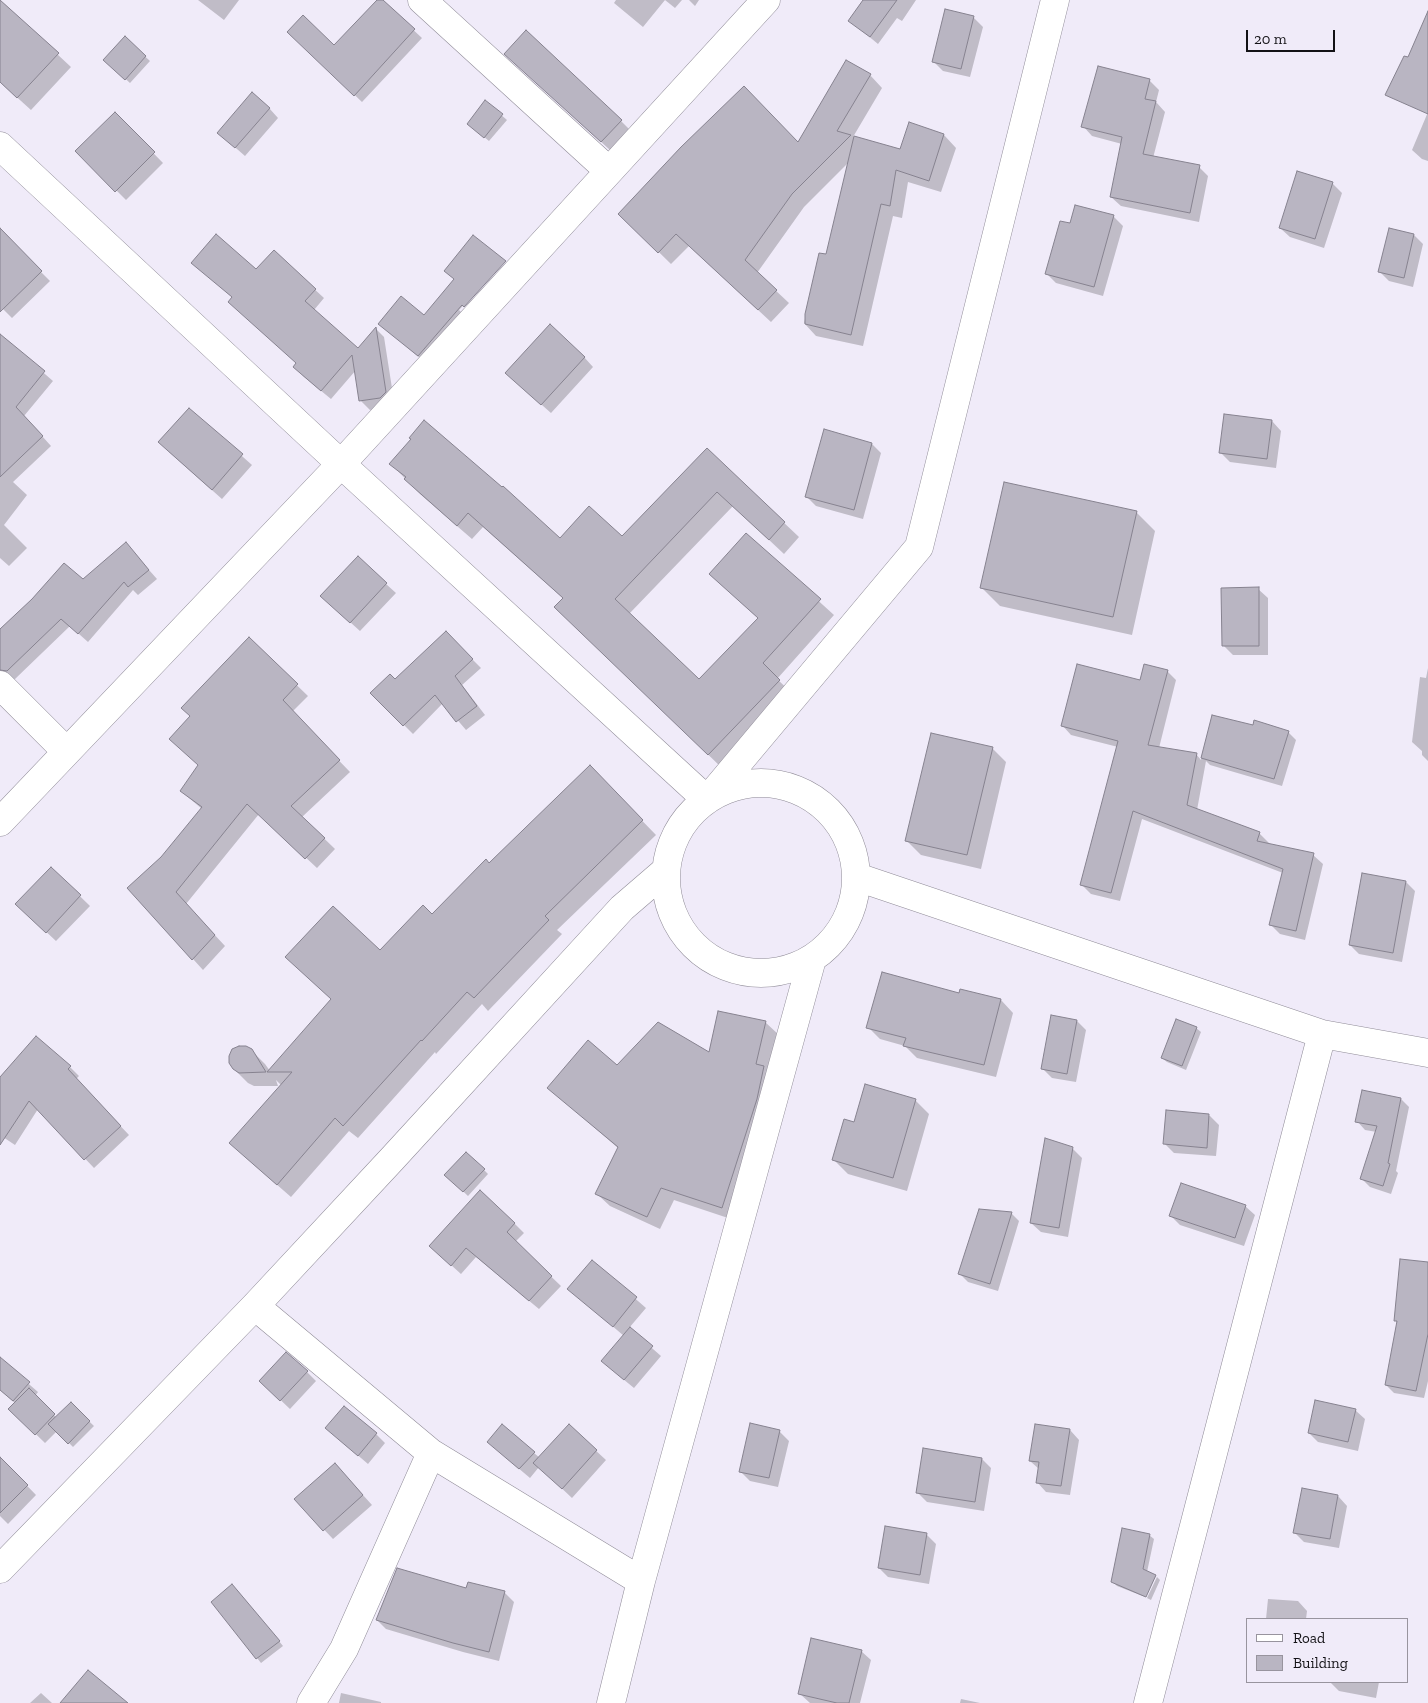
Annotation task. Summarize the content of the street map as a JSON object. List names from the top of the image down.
{
  "legend": ["Road", "Building"],
  "scale_bar": "20 m"
}
